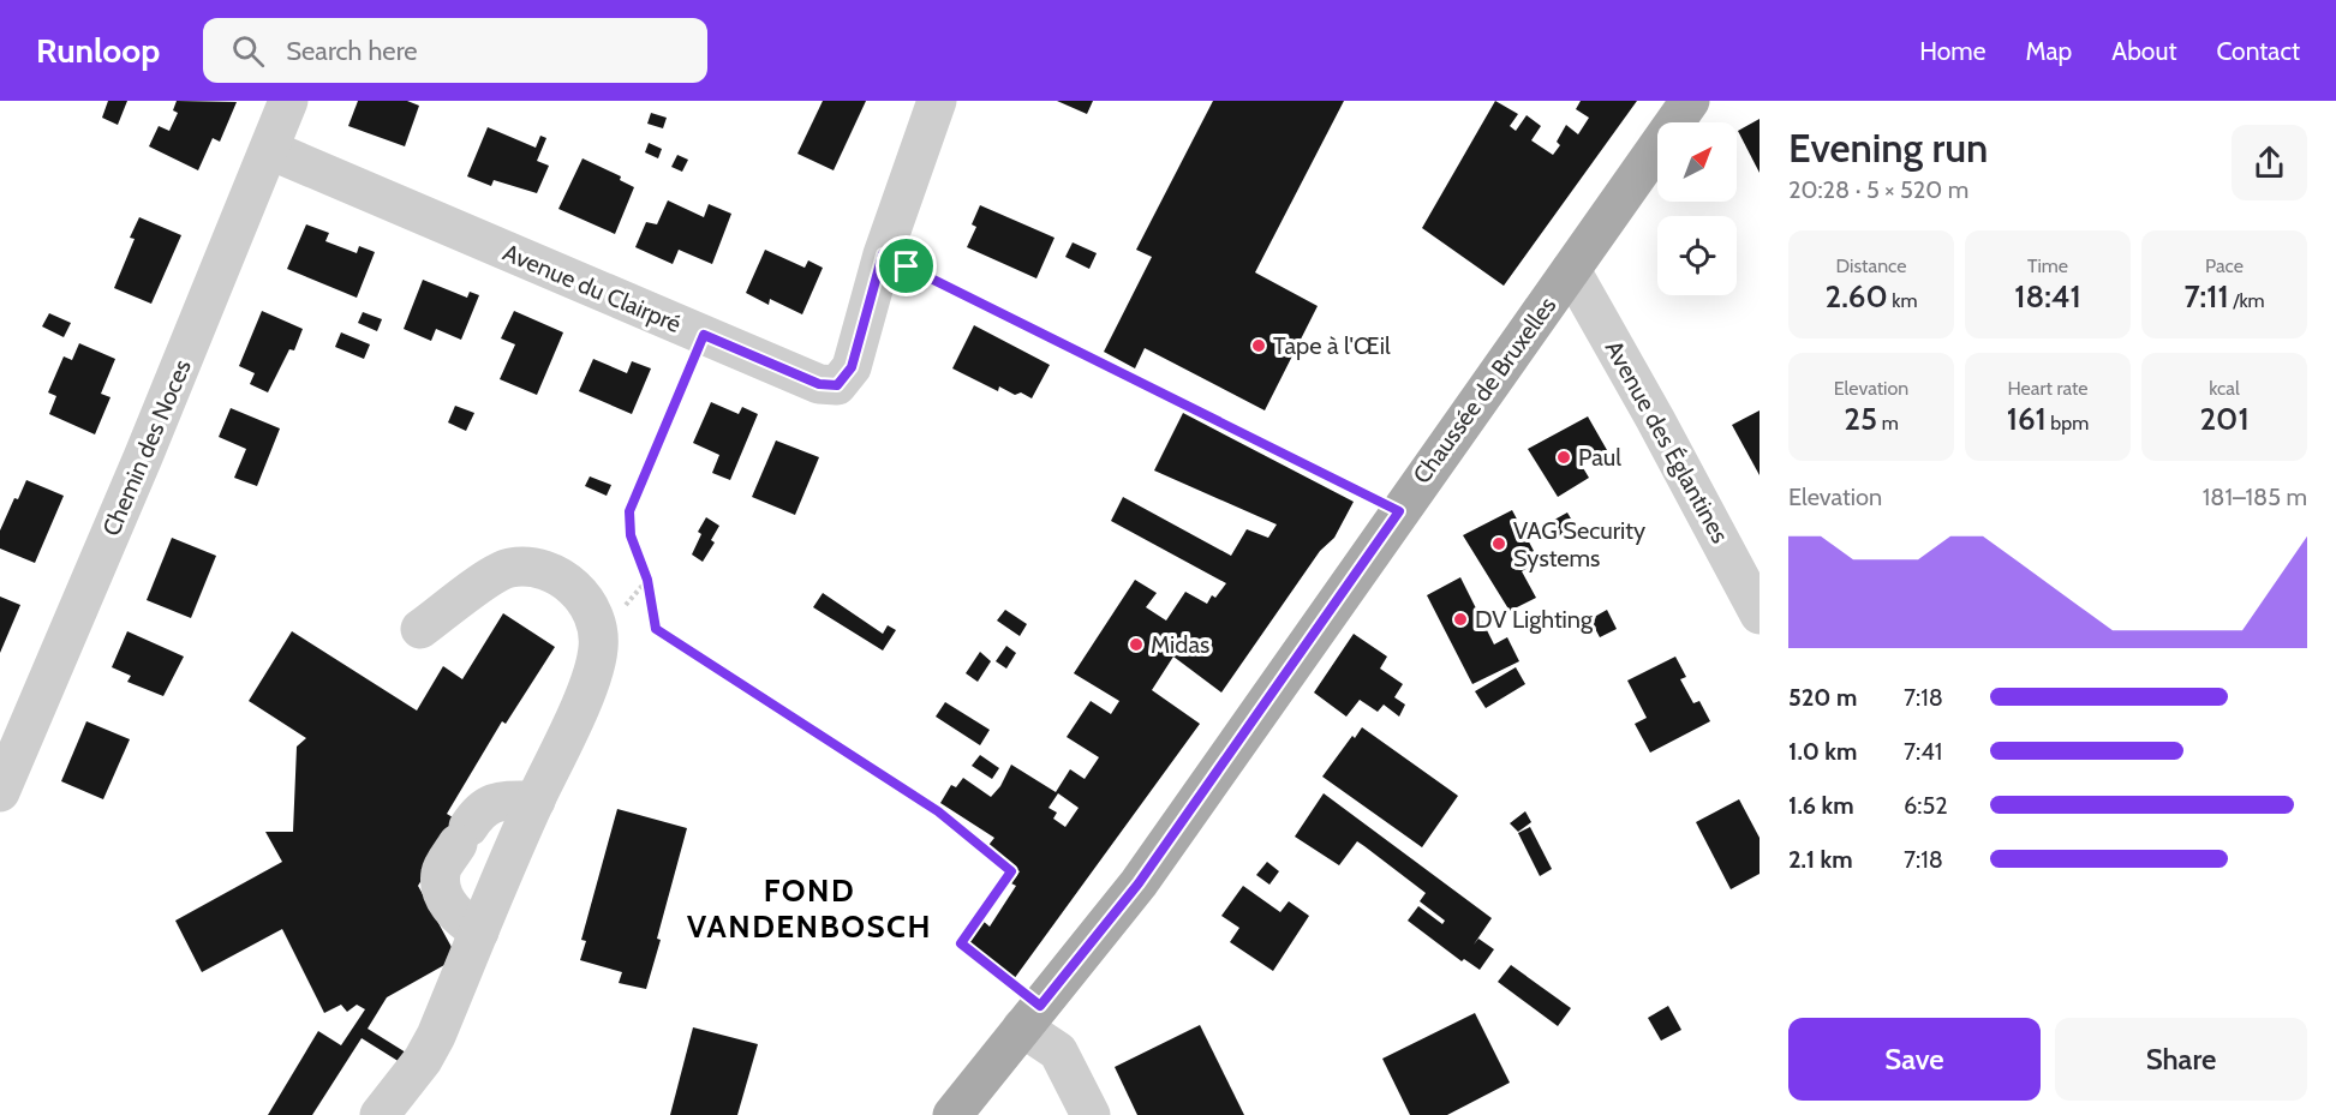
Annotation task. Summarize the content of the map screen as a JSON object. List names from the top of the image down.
{
  "streets": {
    "main road": ["Chaussée de Bruxelles"],
    "street": ["Avenue du Clairpré", "Avenue des Églantines", "Chemin des Noces"]
  },
  "crossings": [
    ["Avenue du Clairpré", "Chemin des Noces"],
    ["Chaussée de Bruxelles", "Avenue des Églantines"]
  ],
  "districts": ["FOND VANDENBOSCH"],
  "places": [
    "Tape à l'Œil",
    "Paul",
    "VAG Security Systems",
    "DV Lighting",
    "Midas"
  ],
  "north": "top right",
  "page": {
    "header": "Runloop",
    "search": "Search here",
    "nav": [
      "Home",
      "Map",
      "About",
      "Contact"
    ],
    "heading": ["Evening run", "20:28 · 5 × 520 m"],
    "stats": [
      ["Distance", "2.60 km"],
      ["Time", "18:41"],
      ["Pace", "7:11 /km"],
      ["Elevation", "25 m"],
      ["Heart rate", "161 bpm"],
      ["kcal", "201"]
    ],
    "chart": ["Elevation", "181–185 m"],
    "list": [
      {
        "name": "520 m",
        "note": "7:18"
      },
      {
        "name": "1.0 km",
        "note": "7:41"
      },
      {
        "name": "1.6 km",
        "note": "6:52"
      },
      {
        "name": "2.1 km",
        "note": "7:18"
      }
    ],
    "buttons": ["Save", "Share"]
  }
}
